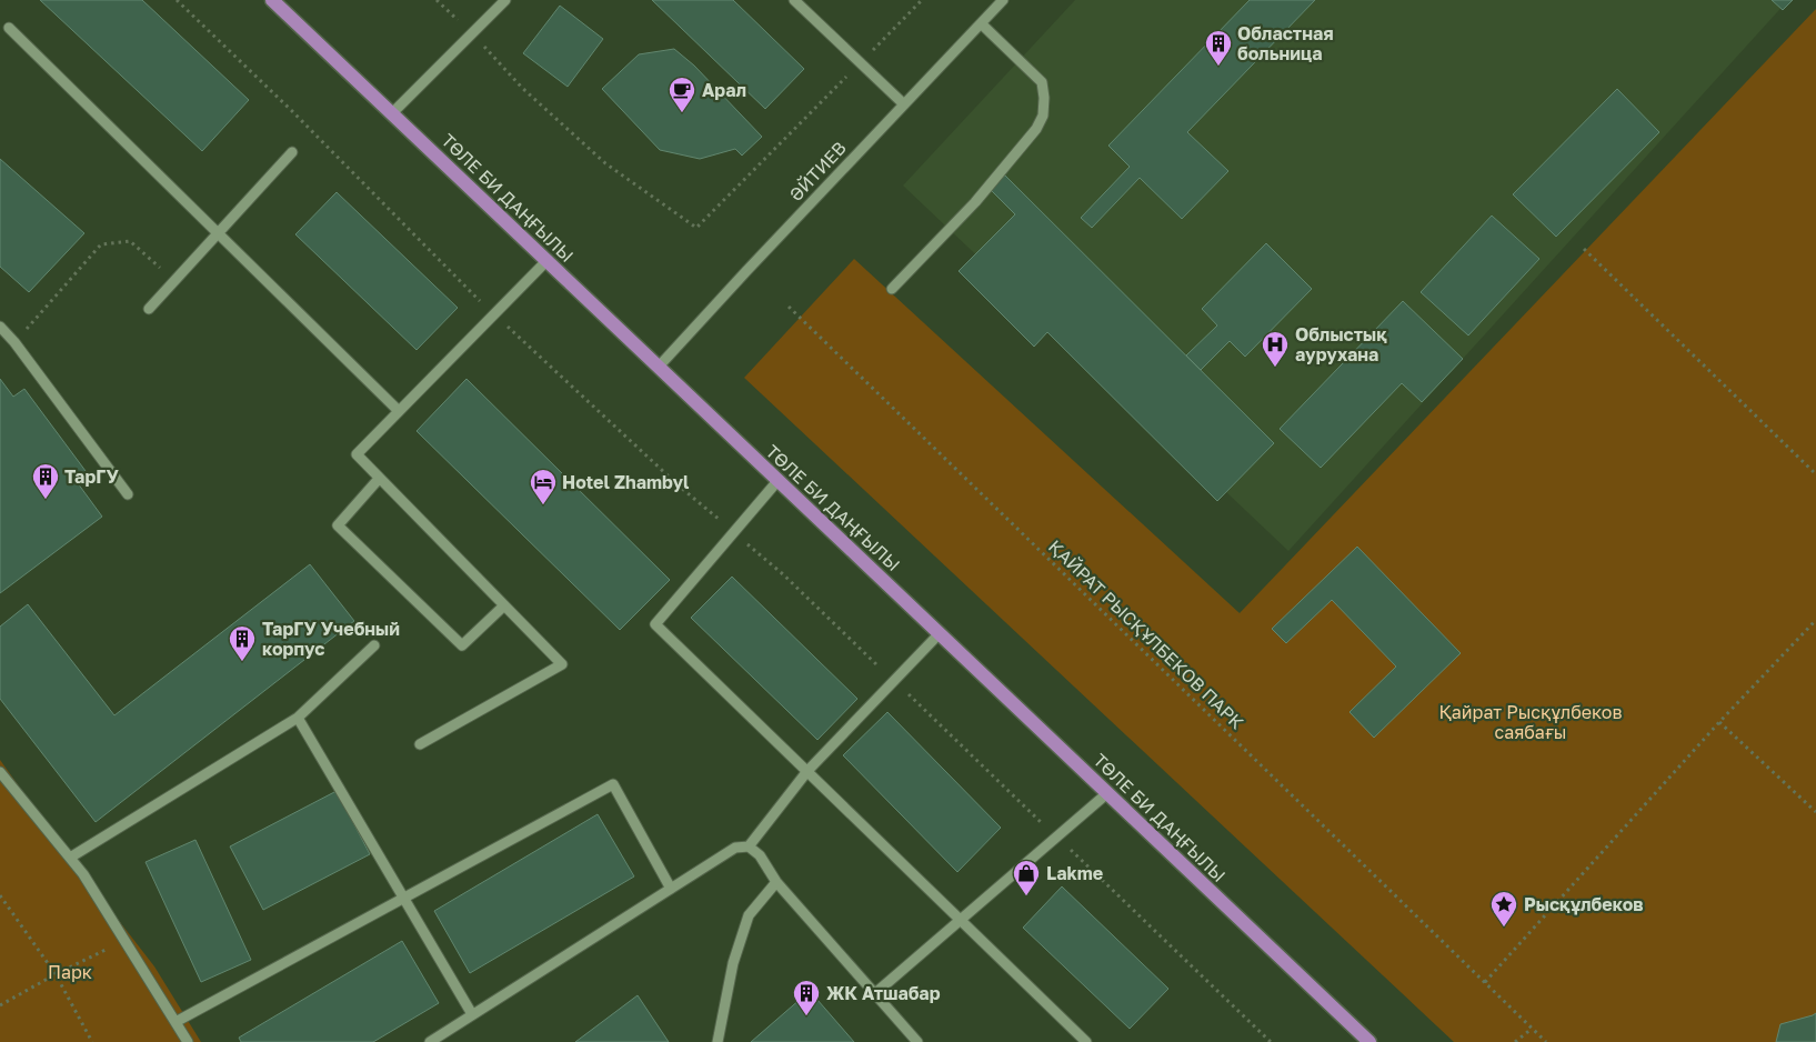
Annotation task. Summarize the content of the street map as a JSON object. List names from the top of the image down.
{
  "streets": {
    "main road": ["ТӨЛЕ БИ ДАҢҒЫЛЫ"],
    "street": ["ӘЙТИЕВ"],
    "path": ["ҚАЙРАТ РЫСҚҰЛБЕКОВ ПАРК"]
  },
  "crossings": [
    ["ӘЙТИЕВ", "ТӨЛЕ БИ ДАҢҒЫЛЫ"]
  ],
  "parks": ["Қайрат Рысқұлбеков саябағы", "Парк"],
  "places": {
    "building": [
      "Областная больница",
      "ТарГУ",
      "ТарГУ Учебный корпус",
      "ЖК Атшабар"
    ],
    "cafe": ["Арал"],
    "hospital": ["Облыстық аурухана"],
    "hotel": ["Hotel Zhambyl"],
    "shop": ["Lakme"],
    "place": ["Рысқұлбеков"]
  }
}
